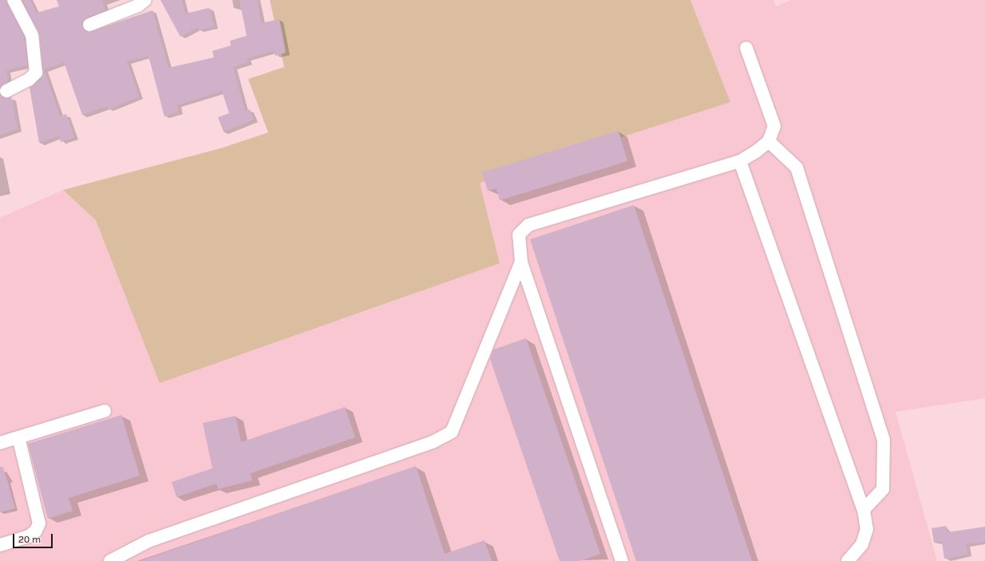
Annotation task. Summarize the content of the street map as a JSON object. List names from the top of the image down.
{
  "scale_bar": "20 m"
}
